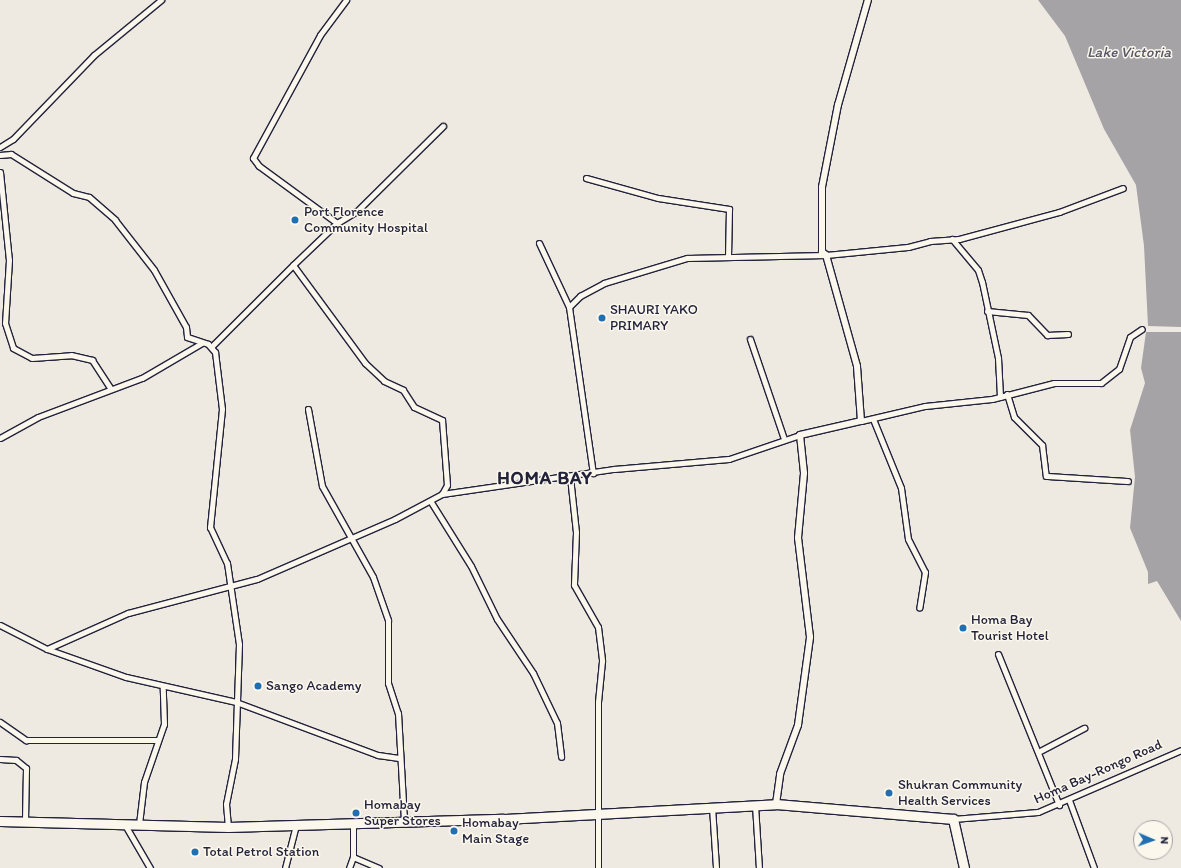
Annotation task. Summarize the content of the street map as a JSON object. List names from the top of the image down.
{
  "streets": {
    "street": ["Homa Bay-Rongo Road"]
  },
  "districts": ["HOMA BAY"],
  "water": ["Lake Victoria"],
  "places": [
    "Port Florence Community Hospital",
    "SHAURI YAKO PRIMARY",
    "Homa Bay Tourist Hotel",
    "Sango Academy",
    "Shukran Community Health Services",
    "Homabay Super Stores",
    "Homabay Main Stage",
    "Total Petrol Station"
  ],
  "north": "right"
}
